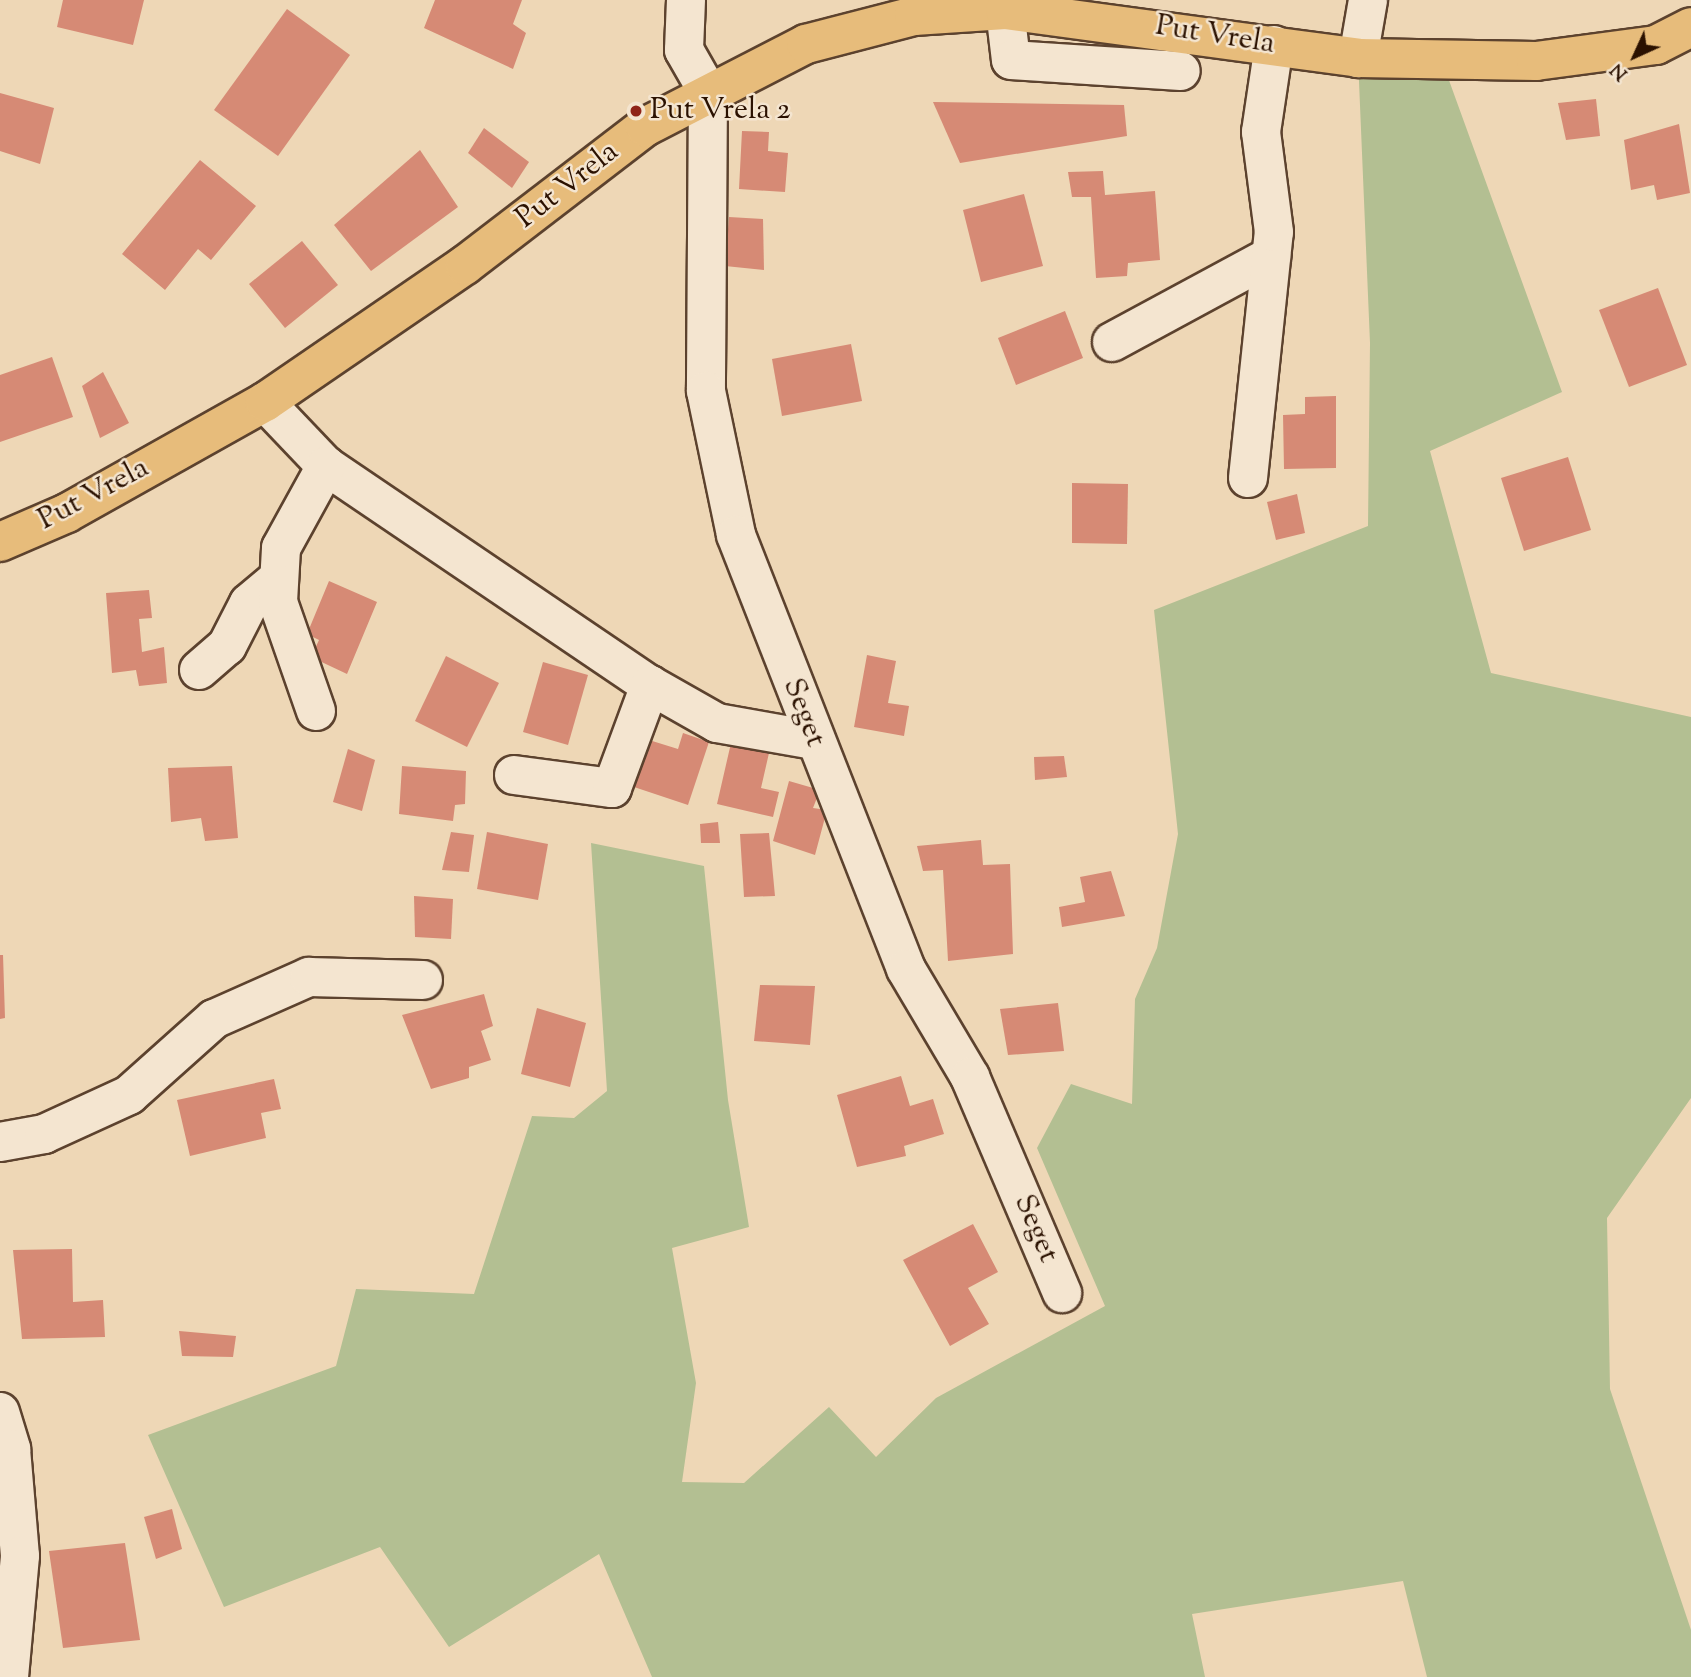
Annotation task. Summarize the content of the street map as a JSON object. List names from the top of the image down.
{
  "streets": {
    "main road": ["Put Vrela"],
    "street": ["Seget"]
  },
  "crossings": [
    ["Put Vrela", "Seget"]
  ],
  "places": ["Put Vrela 2"],
  "north": "bottom left"
}
